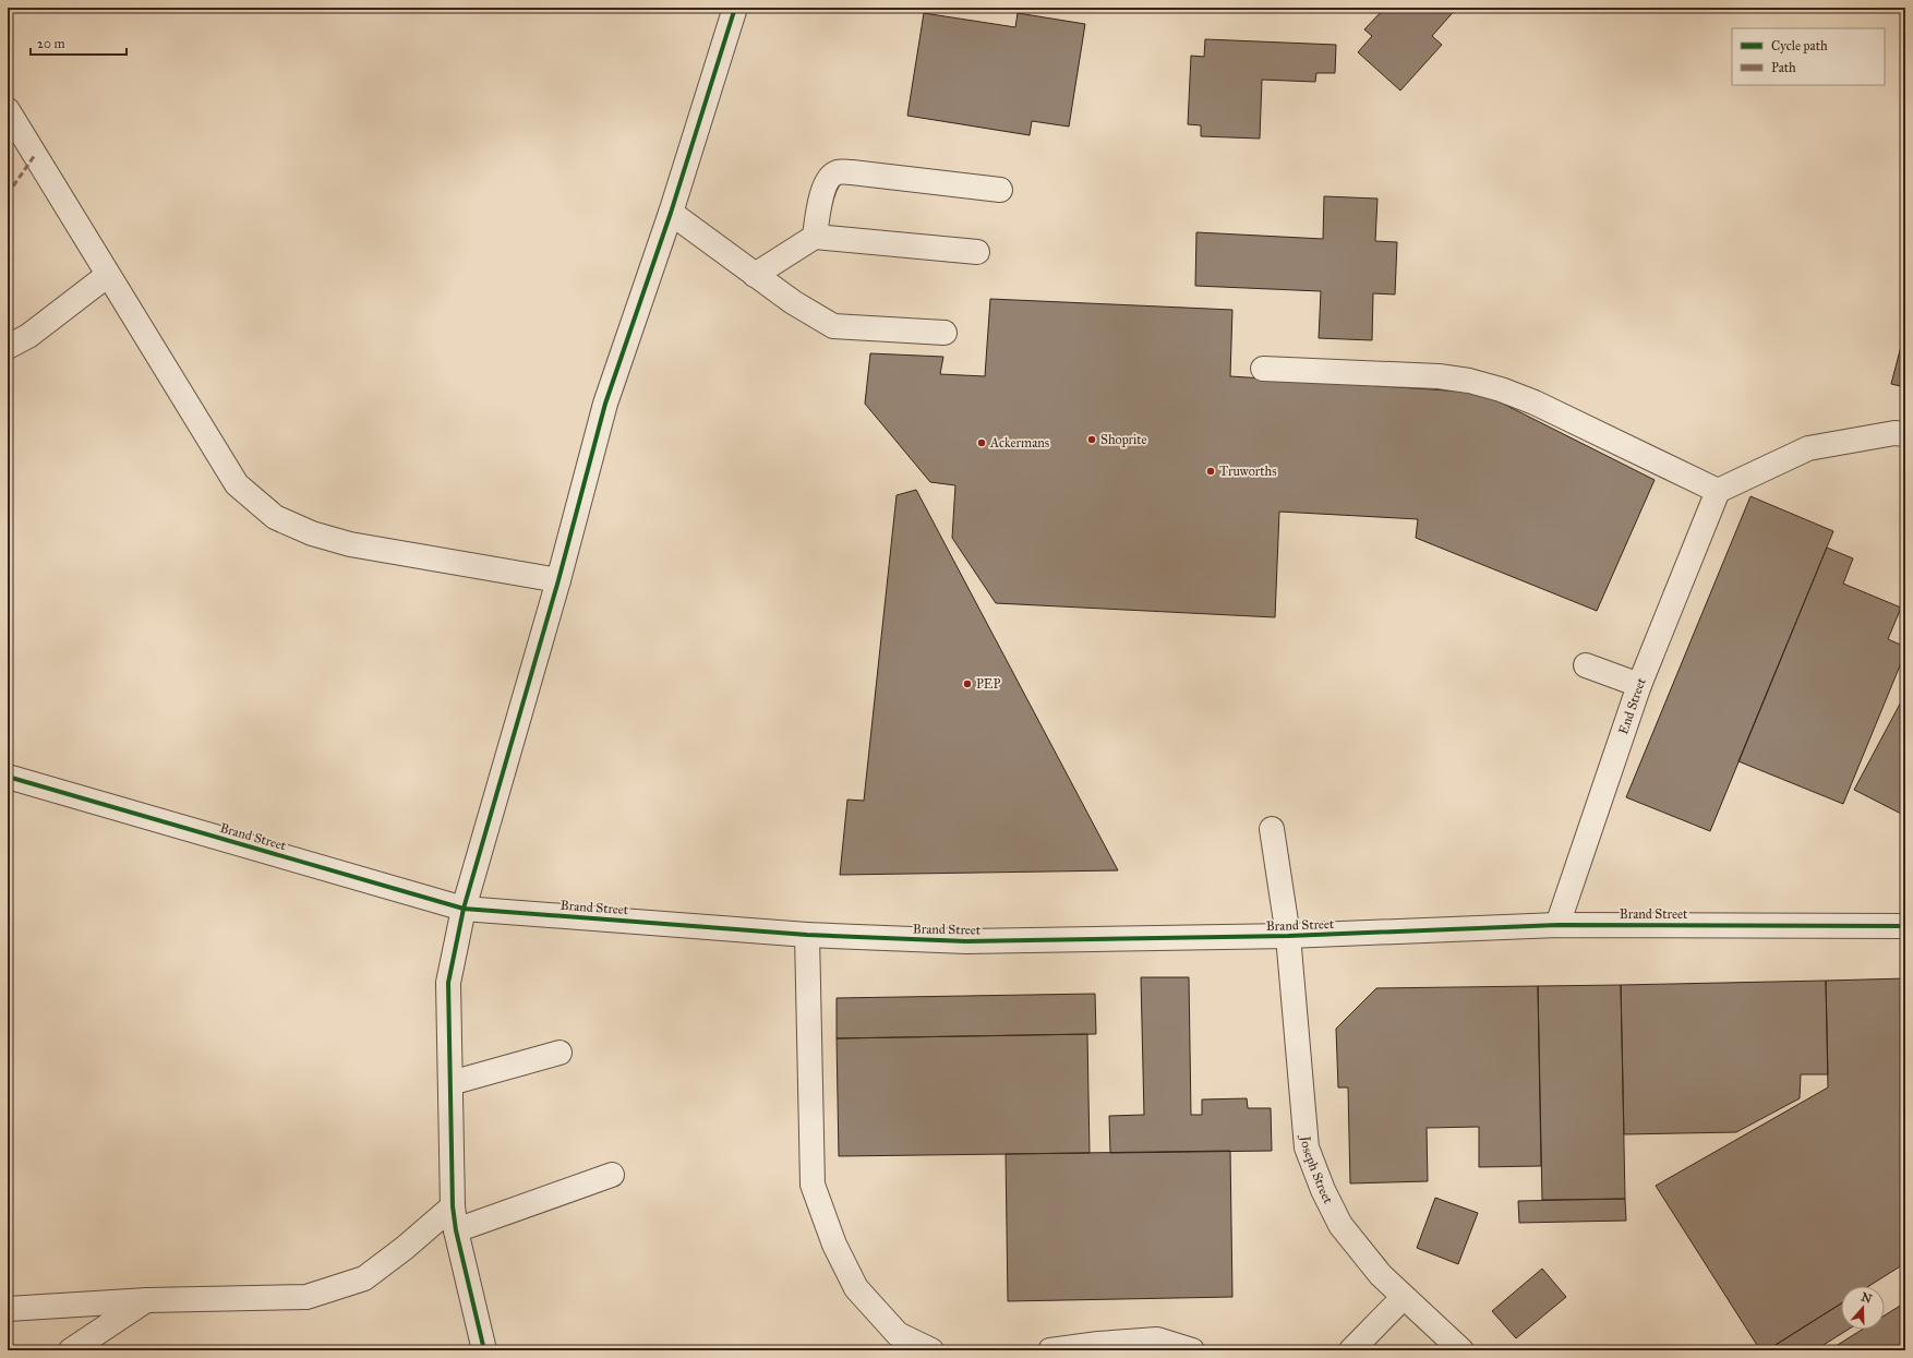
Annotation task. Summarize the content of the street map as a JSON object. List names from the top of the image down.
{
  "streets": {
    "street": ["End Street", "Brand Street", "Joseph Street"]
  },
  "crossings": [
    ["End Street", "Brand Street"],
    ["Brand Street", "Joseph Street"]
  ],
  "places": [
    "Shoprite",
    "Ackermans",
    "Truworths",
    "PEP"
  ],
  "legend": ["Cycle path", "Path"],
  "scale_bar": "20 m",
  "north": "top"
}
